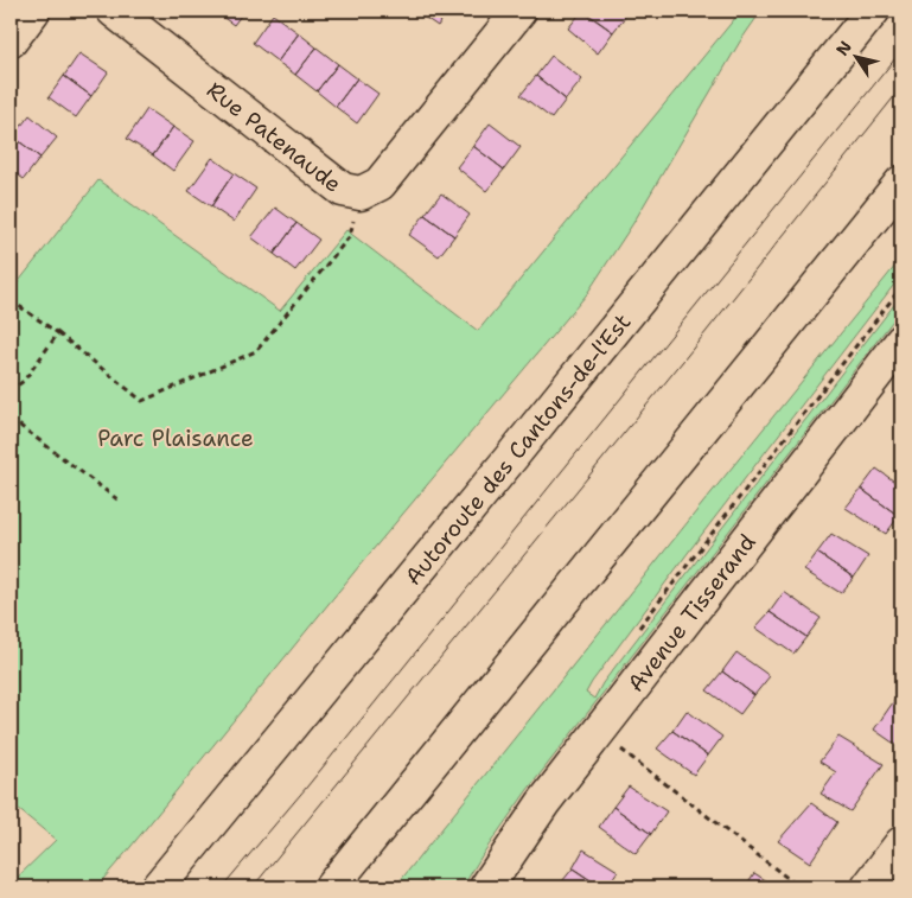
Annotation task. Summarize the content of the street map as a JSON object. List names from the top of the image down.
{
  "streets": {
    "main road": ["Rue Patenaude", "Autoroute des Cantons-de-l'Est", "Avenue Tisserand"]
  },
  "parks": ["Parc Plaisance"],
  "north": "top left"
}
